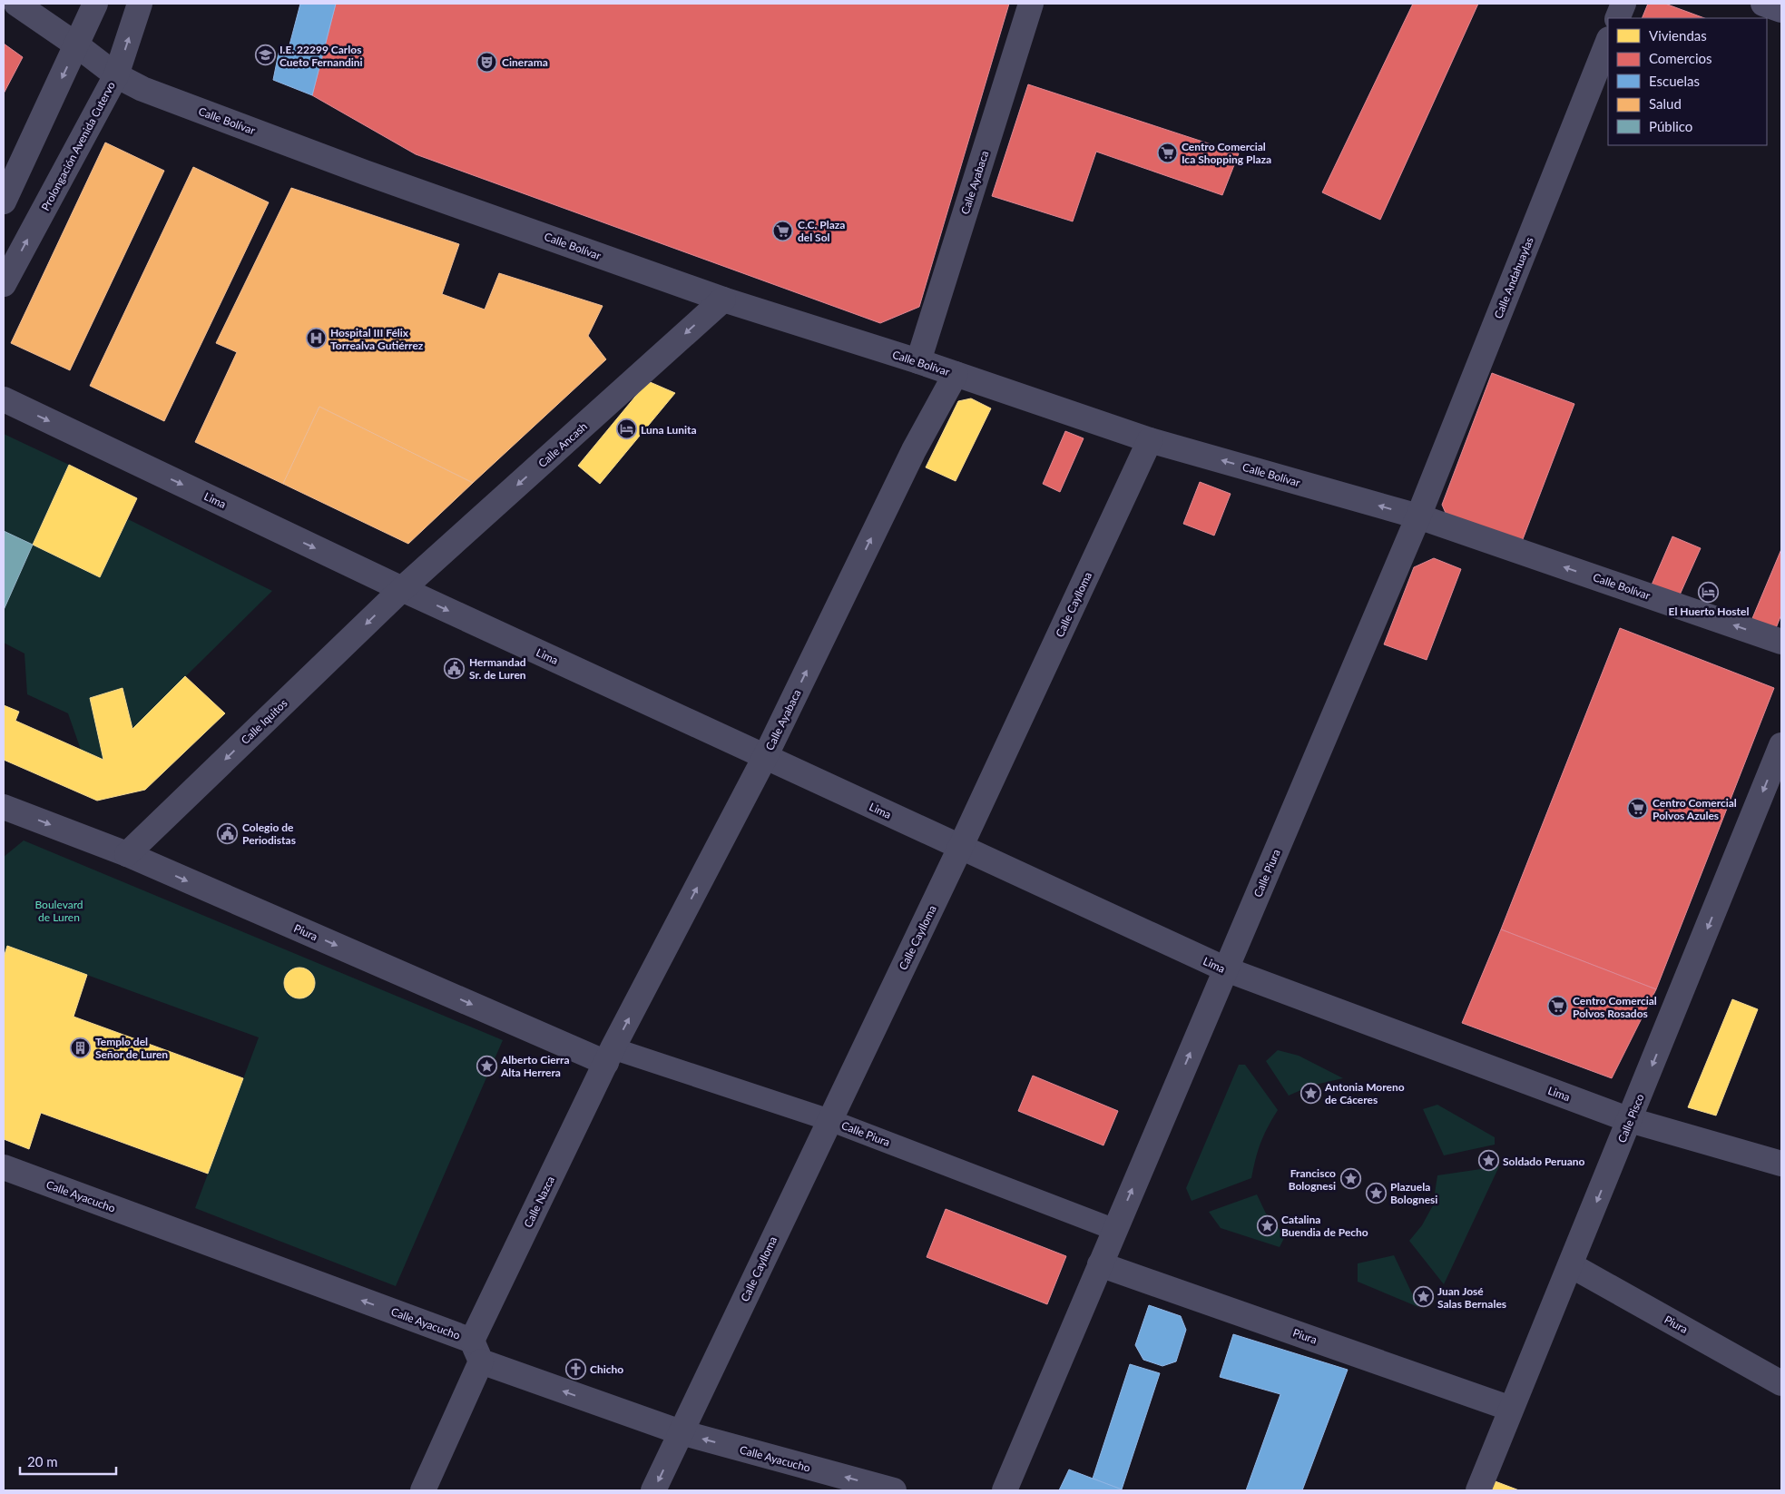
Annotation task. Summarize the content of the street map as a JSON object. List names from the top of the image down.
{
  "streets": {
    "street": [
      "Calle Bolívar",
      "Prolongación Avenida Cutervo",
      "Calle Ayabaca",
      "Calle Andahuaylas",
      "Calle Ancash",
      "Lima",
      "Calle Caylloma",
      "Calle Iquitos",
      "Calle Piura",
      "Piura",
      "Calle Pisco",
      "Calle Ayacucho",
      "Calle Nazca"
    ]
  },
  "crossings": [
    ["Calle Bolívar", "Prolongación Avenida Cutervo"],
    ["Calle Bolívar", "Calle Ayabaca"],
    ["Calle Bolívar", "Calle Andahuaylas"],
    ["Calle Bolívar", "Calle Ancash"],
    ["Calle Bolívar", "Calle Caylloma"],
    ["Calle Bolívar", "Calle Piura"],
    ["Calle Ayabaca", "Lima"],
    ["Calle Ayabaca", "Calle Piura"],
    ["Calle Ayabaca", "Piura"],
    ["Calle Ayabaca", "Calle Nazca"],
    ["Calle Andahuaylas", "Calle Piura"],
    ["Calle Ancash", "Lima"],
    ["Calle Ancash", "Calle Iquitos"],
    ["Lima", "Calle Caylloma"],
    ["Lima", "Calle Iquitos"],
    ["Lima", "Calle Piura"],
    ["Lima", "Calle Pisco"],
    ["Calle Caylloma", "Calle Piura"],
    ["Calle Caylloma", "Calle Ayacucho"],
    ["Calle Iquitos", "Piura"],
    ["Calle Piura", "Piura"],
    ["Calle Piura", "Calle Nazca"],
    ["Piura", "Calle Pisco"],
    ["Piura", "Calle Nazca"],
    ["Calle Ayacucho", "Calle Nazca"]
  ],
  "one_way": [
    "Calle Bolívar",
    "Calle Ayabaca",
    "Calle Ancash",
    "Lima",
    "Calle Iquitos",
    "Piura",
    "Calle Pisco",
    "Calle Ayacucho"
  ],
  "parks": ["Boulevard de Luren"],
  "places": {
    "school or university": ["I.E. 22299 Carlos Cueto Fernandini"],
    "theatre": ["Cinerama"],
    "supermarket": [
      "Centro Comercial Ica Shopping Plaza",
      "C.C. Plaza del Sol",
      "Centro Comercial Polvos Azules",
      "Centro Comercial Polvos Rosados"
    ],
    "hospital": ["Hospital III Félix Torrealva Gutiérrez"],
    "hotel": ["Luna Lunita", "El Huerto Hostel"],
    "public building": ["Hermandad Sr. de Luren", "Colegio de Periodistas"],
    "building": ["Templo del Señor de Luren"],
    "place": [
      "Alberto Cierra Alta Herrera",
      "Antonia Moreno de Cáceres",
      "Soldado Peruano",
      "Francisco Bolognesi",
      "Plazuela Bolognesi",
      "Catalina Buendia de Pecho",
      "Juan José Salas Bernales"
    ],
    "church": ["Chicho"]
  },
  "legend": [
    "Viviendas",
    "Comercios",
    "Escuelas",
    "Salud",
    "Público"
  ],
  "scale_bar": "20 m"
}
